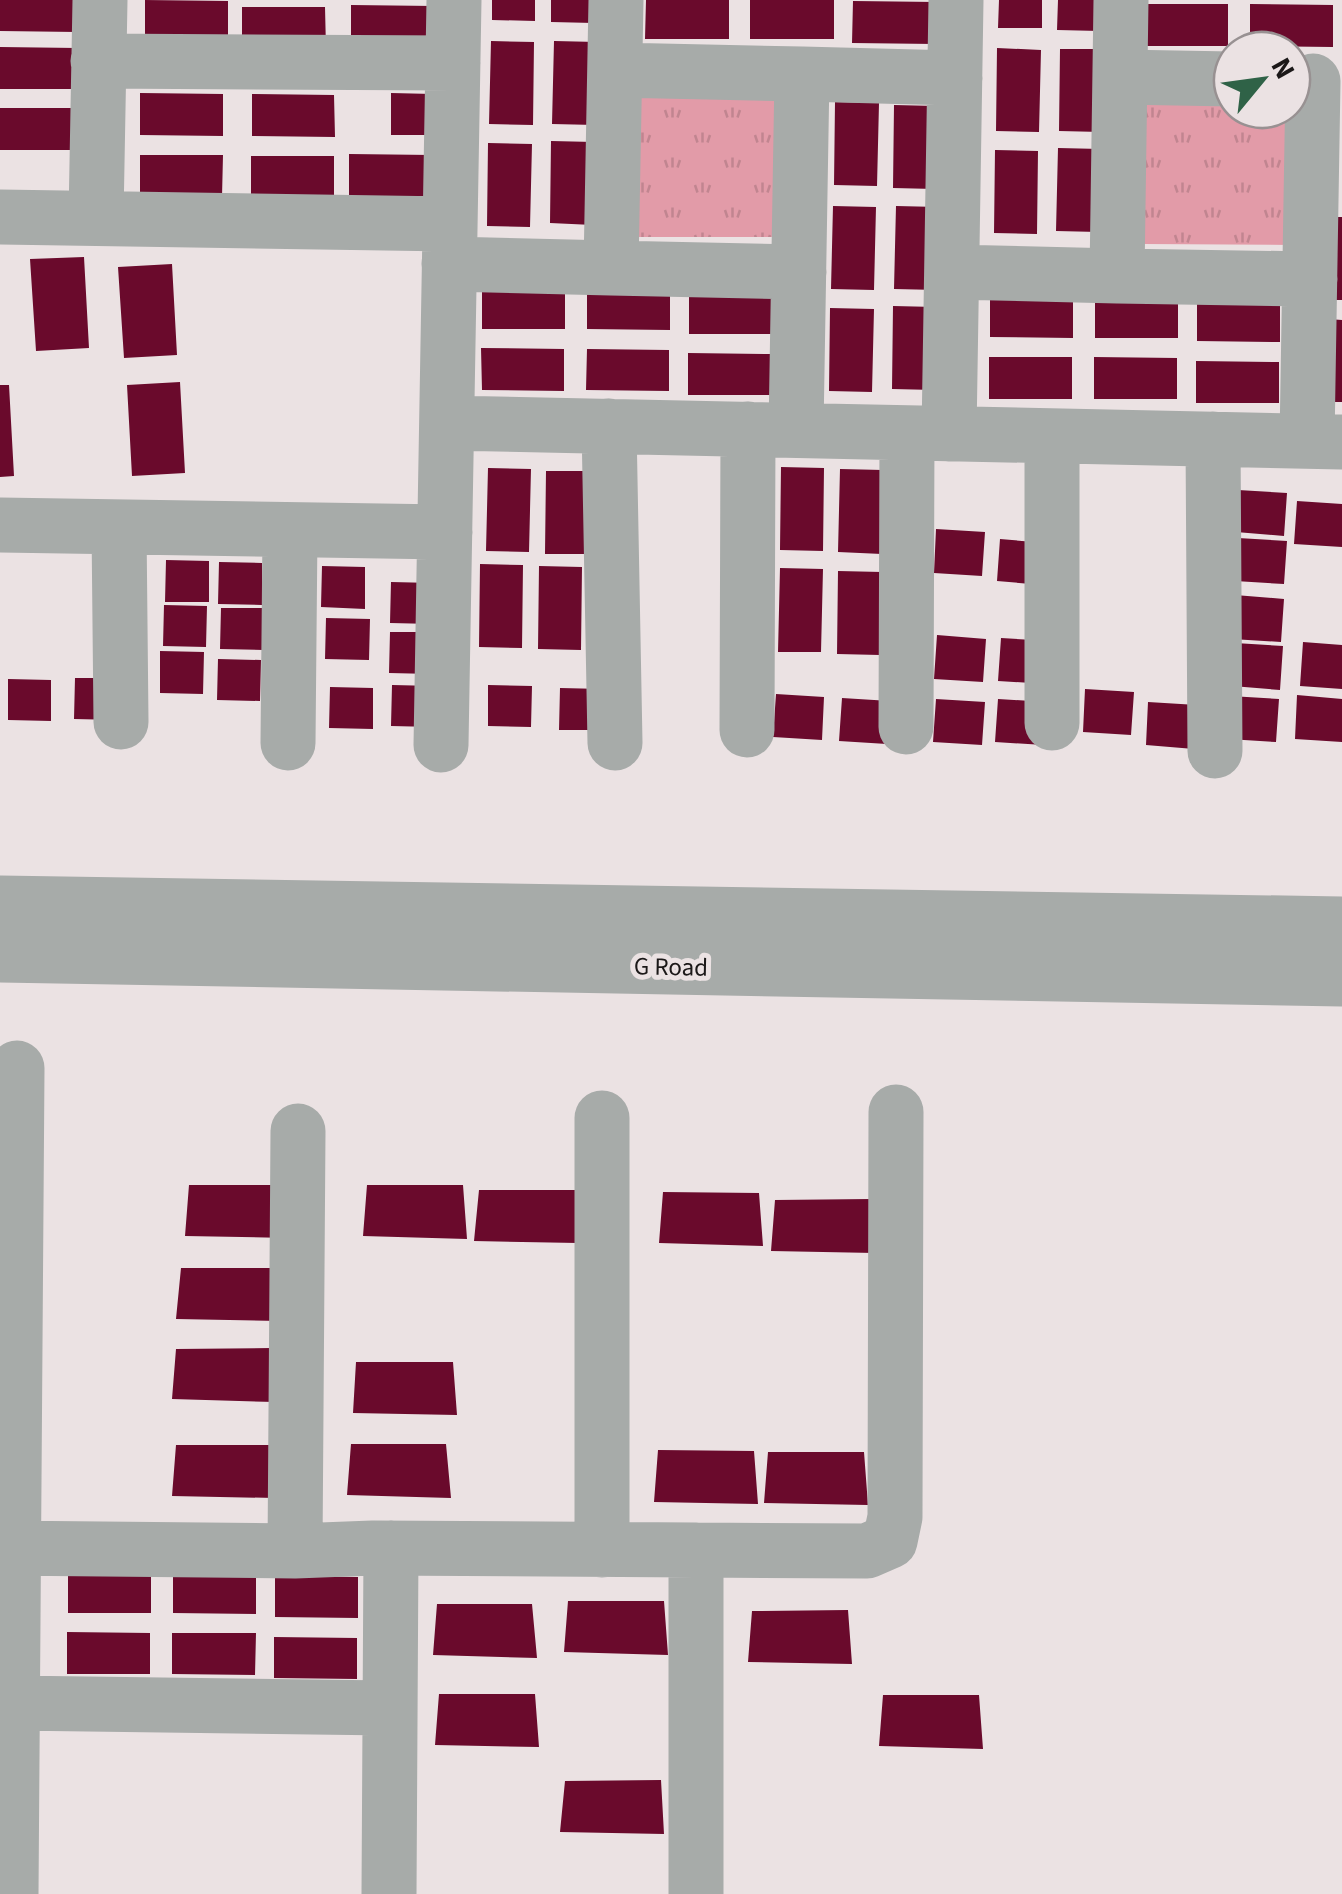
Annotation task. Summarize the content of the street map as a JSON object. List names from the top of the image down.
{
  "streets": {
    "street": ["G Road"]
  },
  "north": "top right"
}
